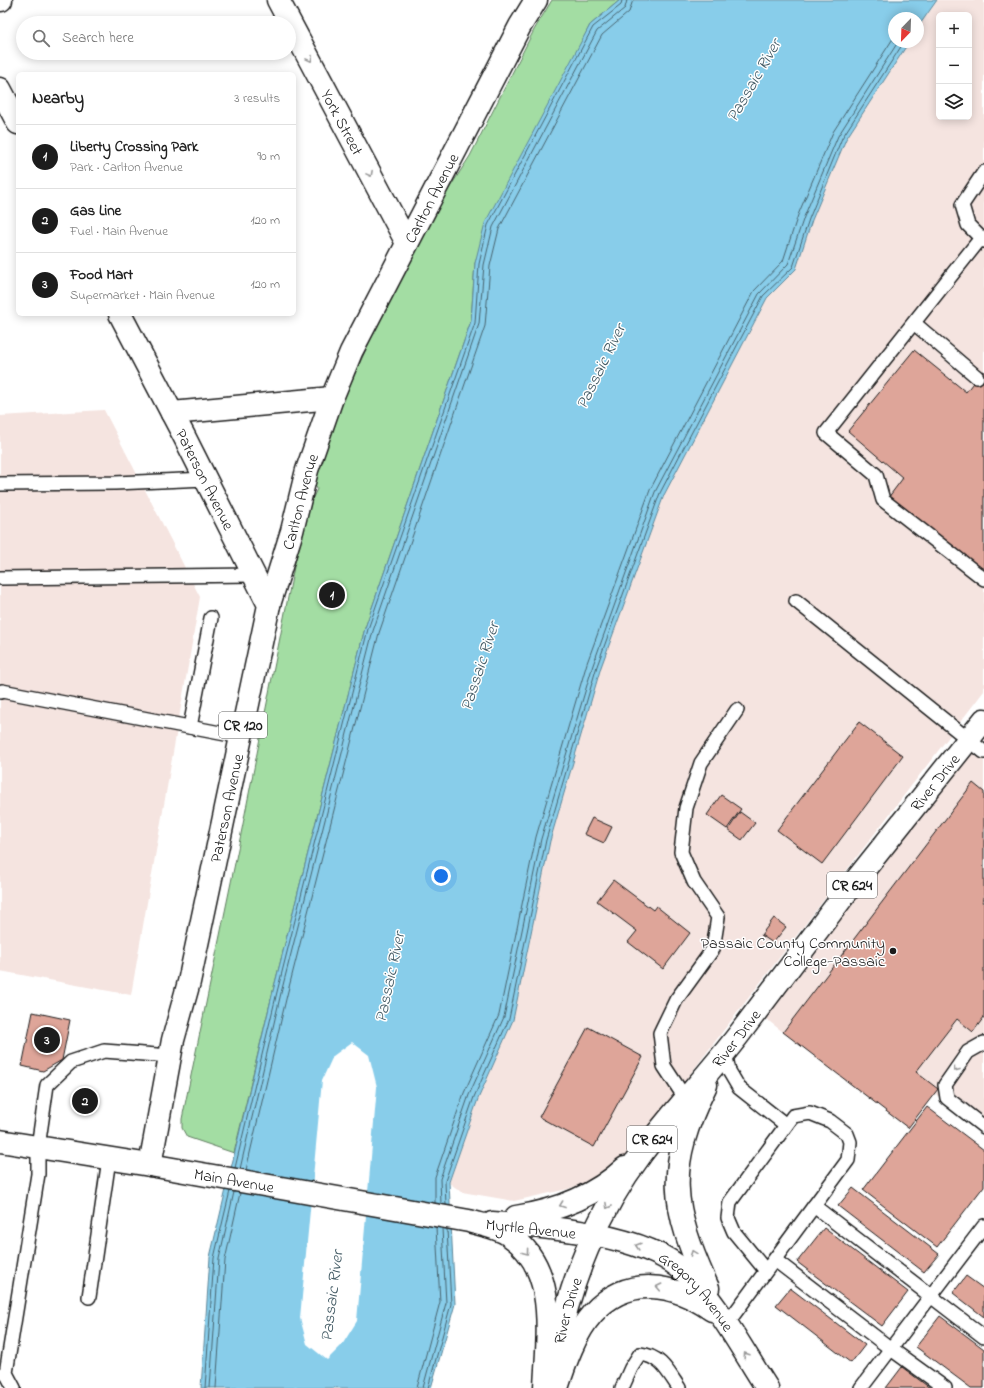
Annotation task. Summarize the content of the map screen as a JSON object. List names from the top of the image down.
{
  "streets": {
    "main road": [
      "York Street",
      "Carlton Avenue",
      "Paterson Avenue",
      "CR 120",
      "River Drive",
      "CR 624",
      "Main Avenue",
      "Myrtle Avenue",
      "Gregory Avenue"
    ]
  },
  "crossings": [
    ["York Street", "Carlton Avenue"],
    ["Carlton Avenue", "Paterson Avenue"],
    ["Paterson Avenue", "Main Avenue"],
    ["River Drive", "Myrtle Avenue"],
    ["River Drive", "Gregory Avenue"],
    ["Main Avenue", "Myrtle Avenue"],
    ["Myrtle Avenue", "Gregory Avenue"]
  ],
  "one_way": ["York Street", "Gregory Avenue"],
  "water": ["Passaic River"],
  "places": ["Passaic County Community College-Passaic"],
  "north": "bottom left",
  "page": {
    "map_buttons": ["+", "−"],
    "search": "Search here",
    "heading": ["Nearby", "3 results"],
    "list": [
      {
        "mark": "1",
        "name": "Liberty Crossing Park",
        "note": "Park · Carlton Avenue",
        "value": "90 m"
      },
      {
        "mark": "2",
        "name": "Gas Line",
        "note": "Fuel · Main Avenue",
        "value": "120 m"
      },
      {
        "mark": "3",
        "name": "Food Mart",
        "note": "Supermarket · Main Avenue",
        "value": "120 m"
      }
    ],
    "pins": ["1", "3", "2"]
  }
}
